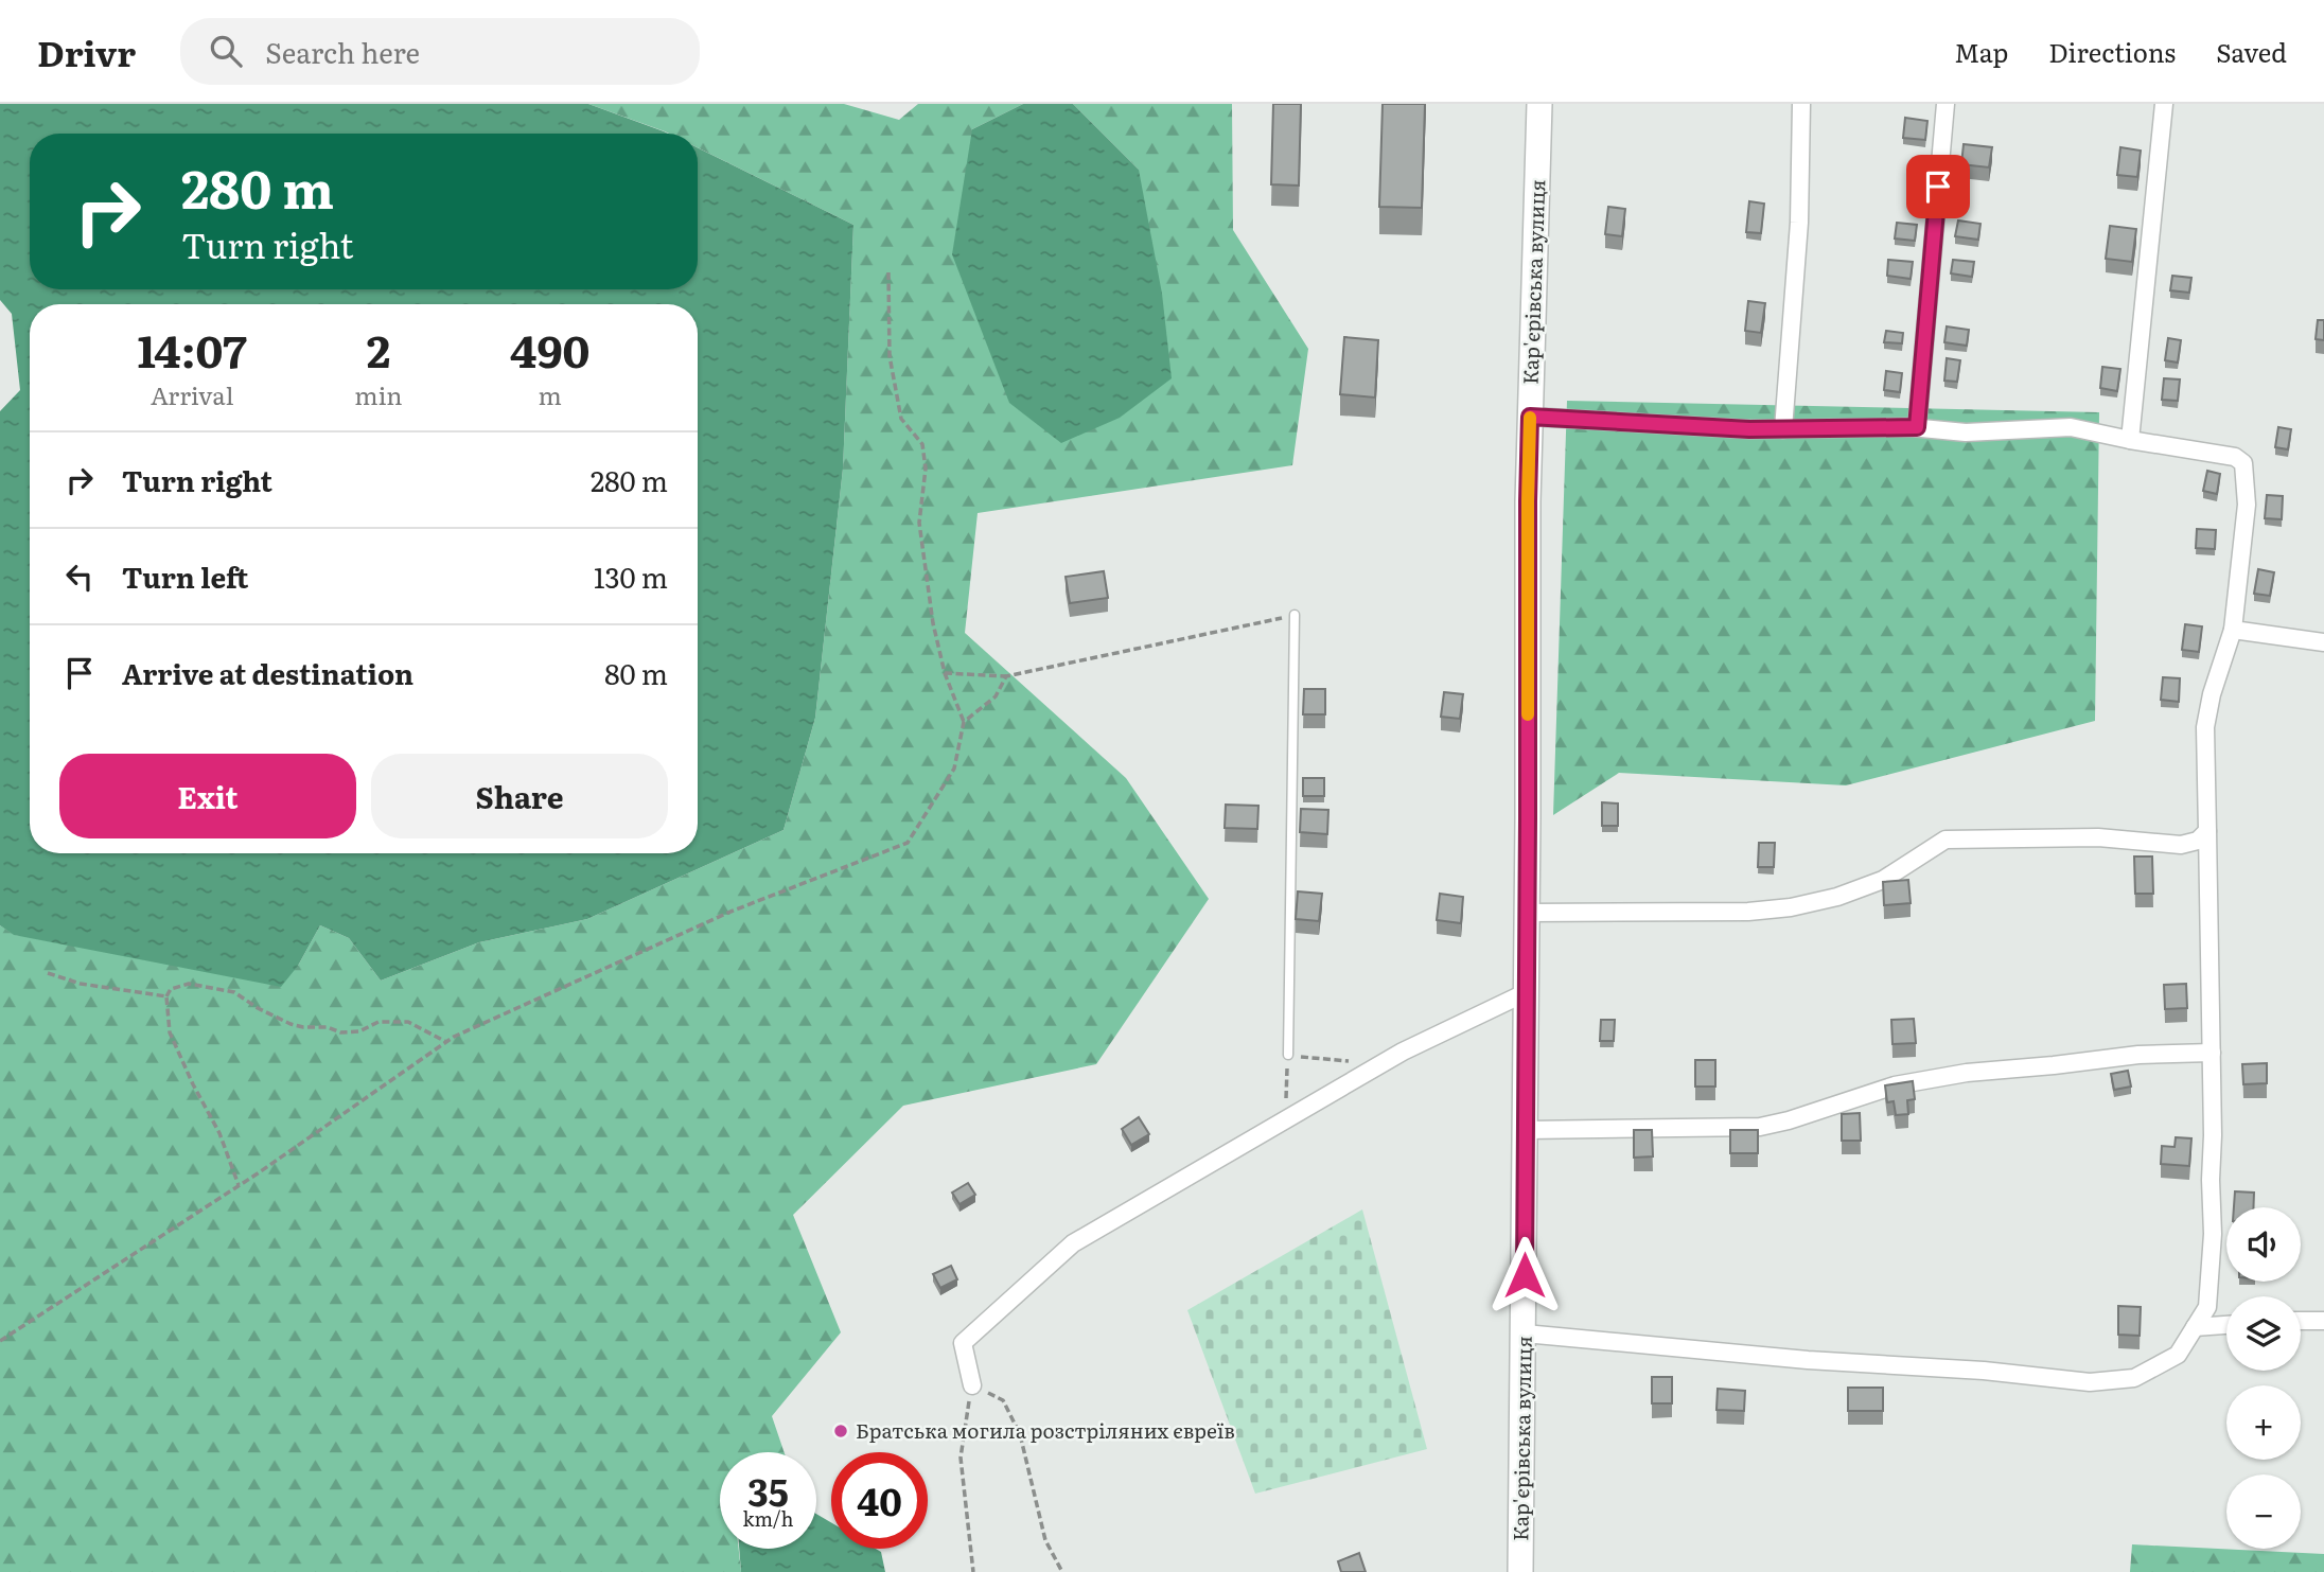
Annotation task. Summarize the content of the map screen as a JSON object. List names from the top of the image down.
{
  "streets": {
    "street": ["Кар'єрівська вулиця"]
  },
  "places": ["Братська могила розстріляних євреїв"],
  "page": {
    "header": "Drivr",
    "search": "Search here",
    "nav": ["Map", "Directions", "Saved"],
    "turn": ["280 m", "Turn right"],
    "eta": [
      "14:07",
      "Arrival",
      "2",
      "min",
      "490",
      "m"
    ],
    "list": [
      {
        "name": "Turn right",
        "value": "280 m"
      },
      {
        "name": "Turn left",
        "value": "130 m"
      },
      {
        "name": "Arrive at destination",
        "value": "80 m"
      }
    ],
    "buttons": ["Exit", "Share"],
    "map_buttons": ["+", "−"],
    "speed": "35 km/h",
    "limit": "40"
  }
}
